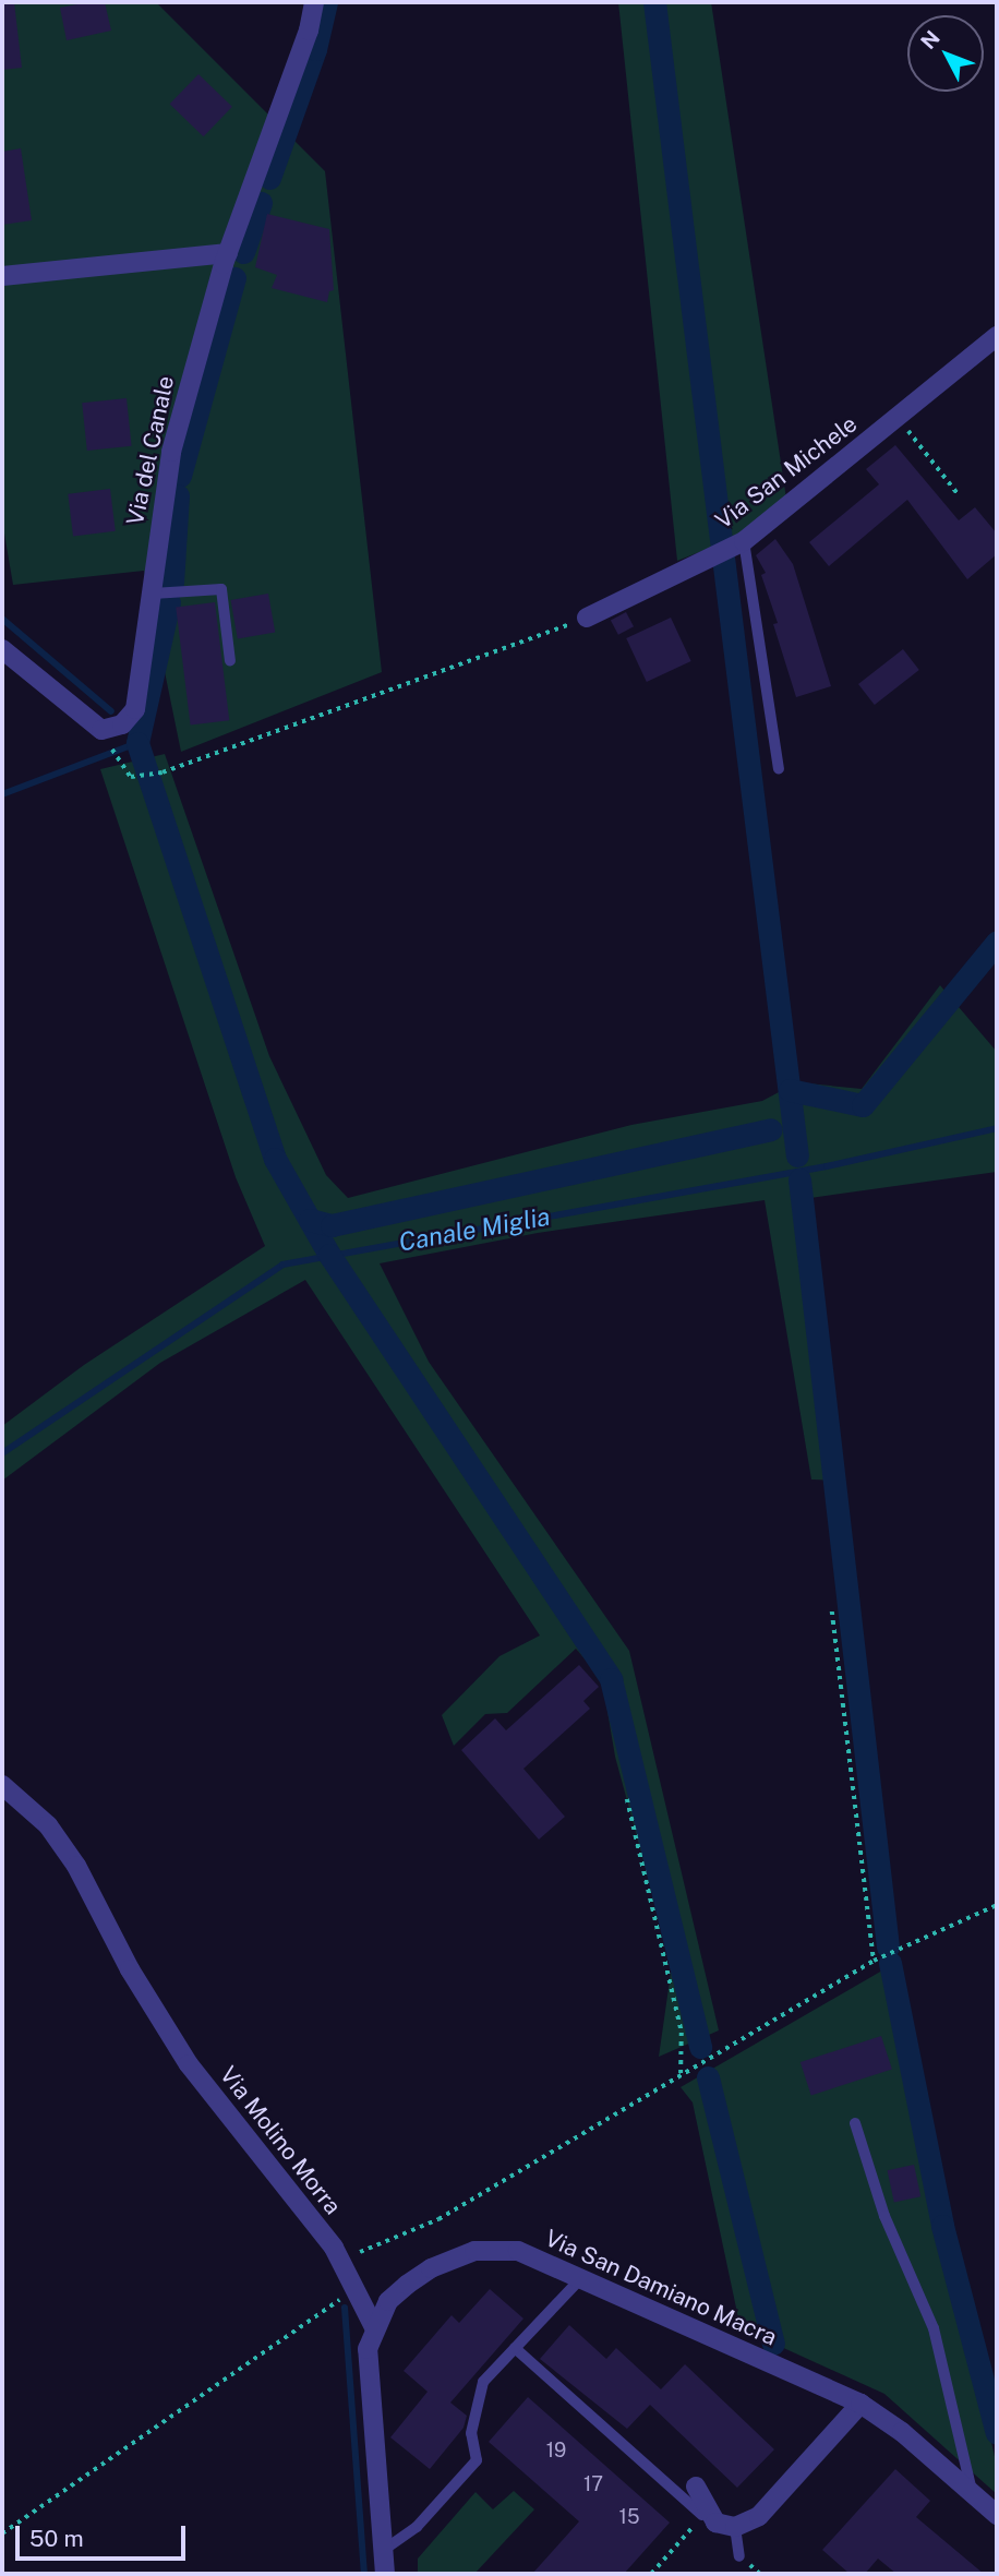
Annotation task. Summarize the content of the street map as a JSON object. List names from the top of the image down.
{
  "streets": {
    "street": [
      "Via del Canale",
      "Via San Michele",
      "Via Molino Morra",
      "Via San Damiano Macra"
    ]
  },
  "crossings": [
    ["Via Molino Morra", "Via San Damiano Macra"]
  ],
  "water": ["Canale Miglia"],
  "house_numbers": ["19", "17", "15"],
  "scale_bar": "50 m",
  "north": "top left"
}
